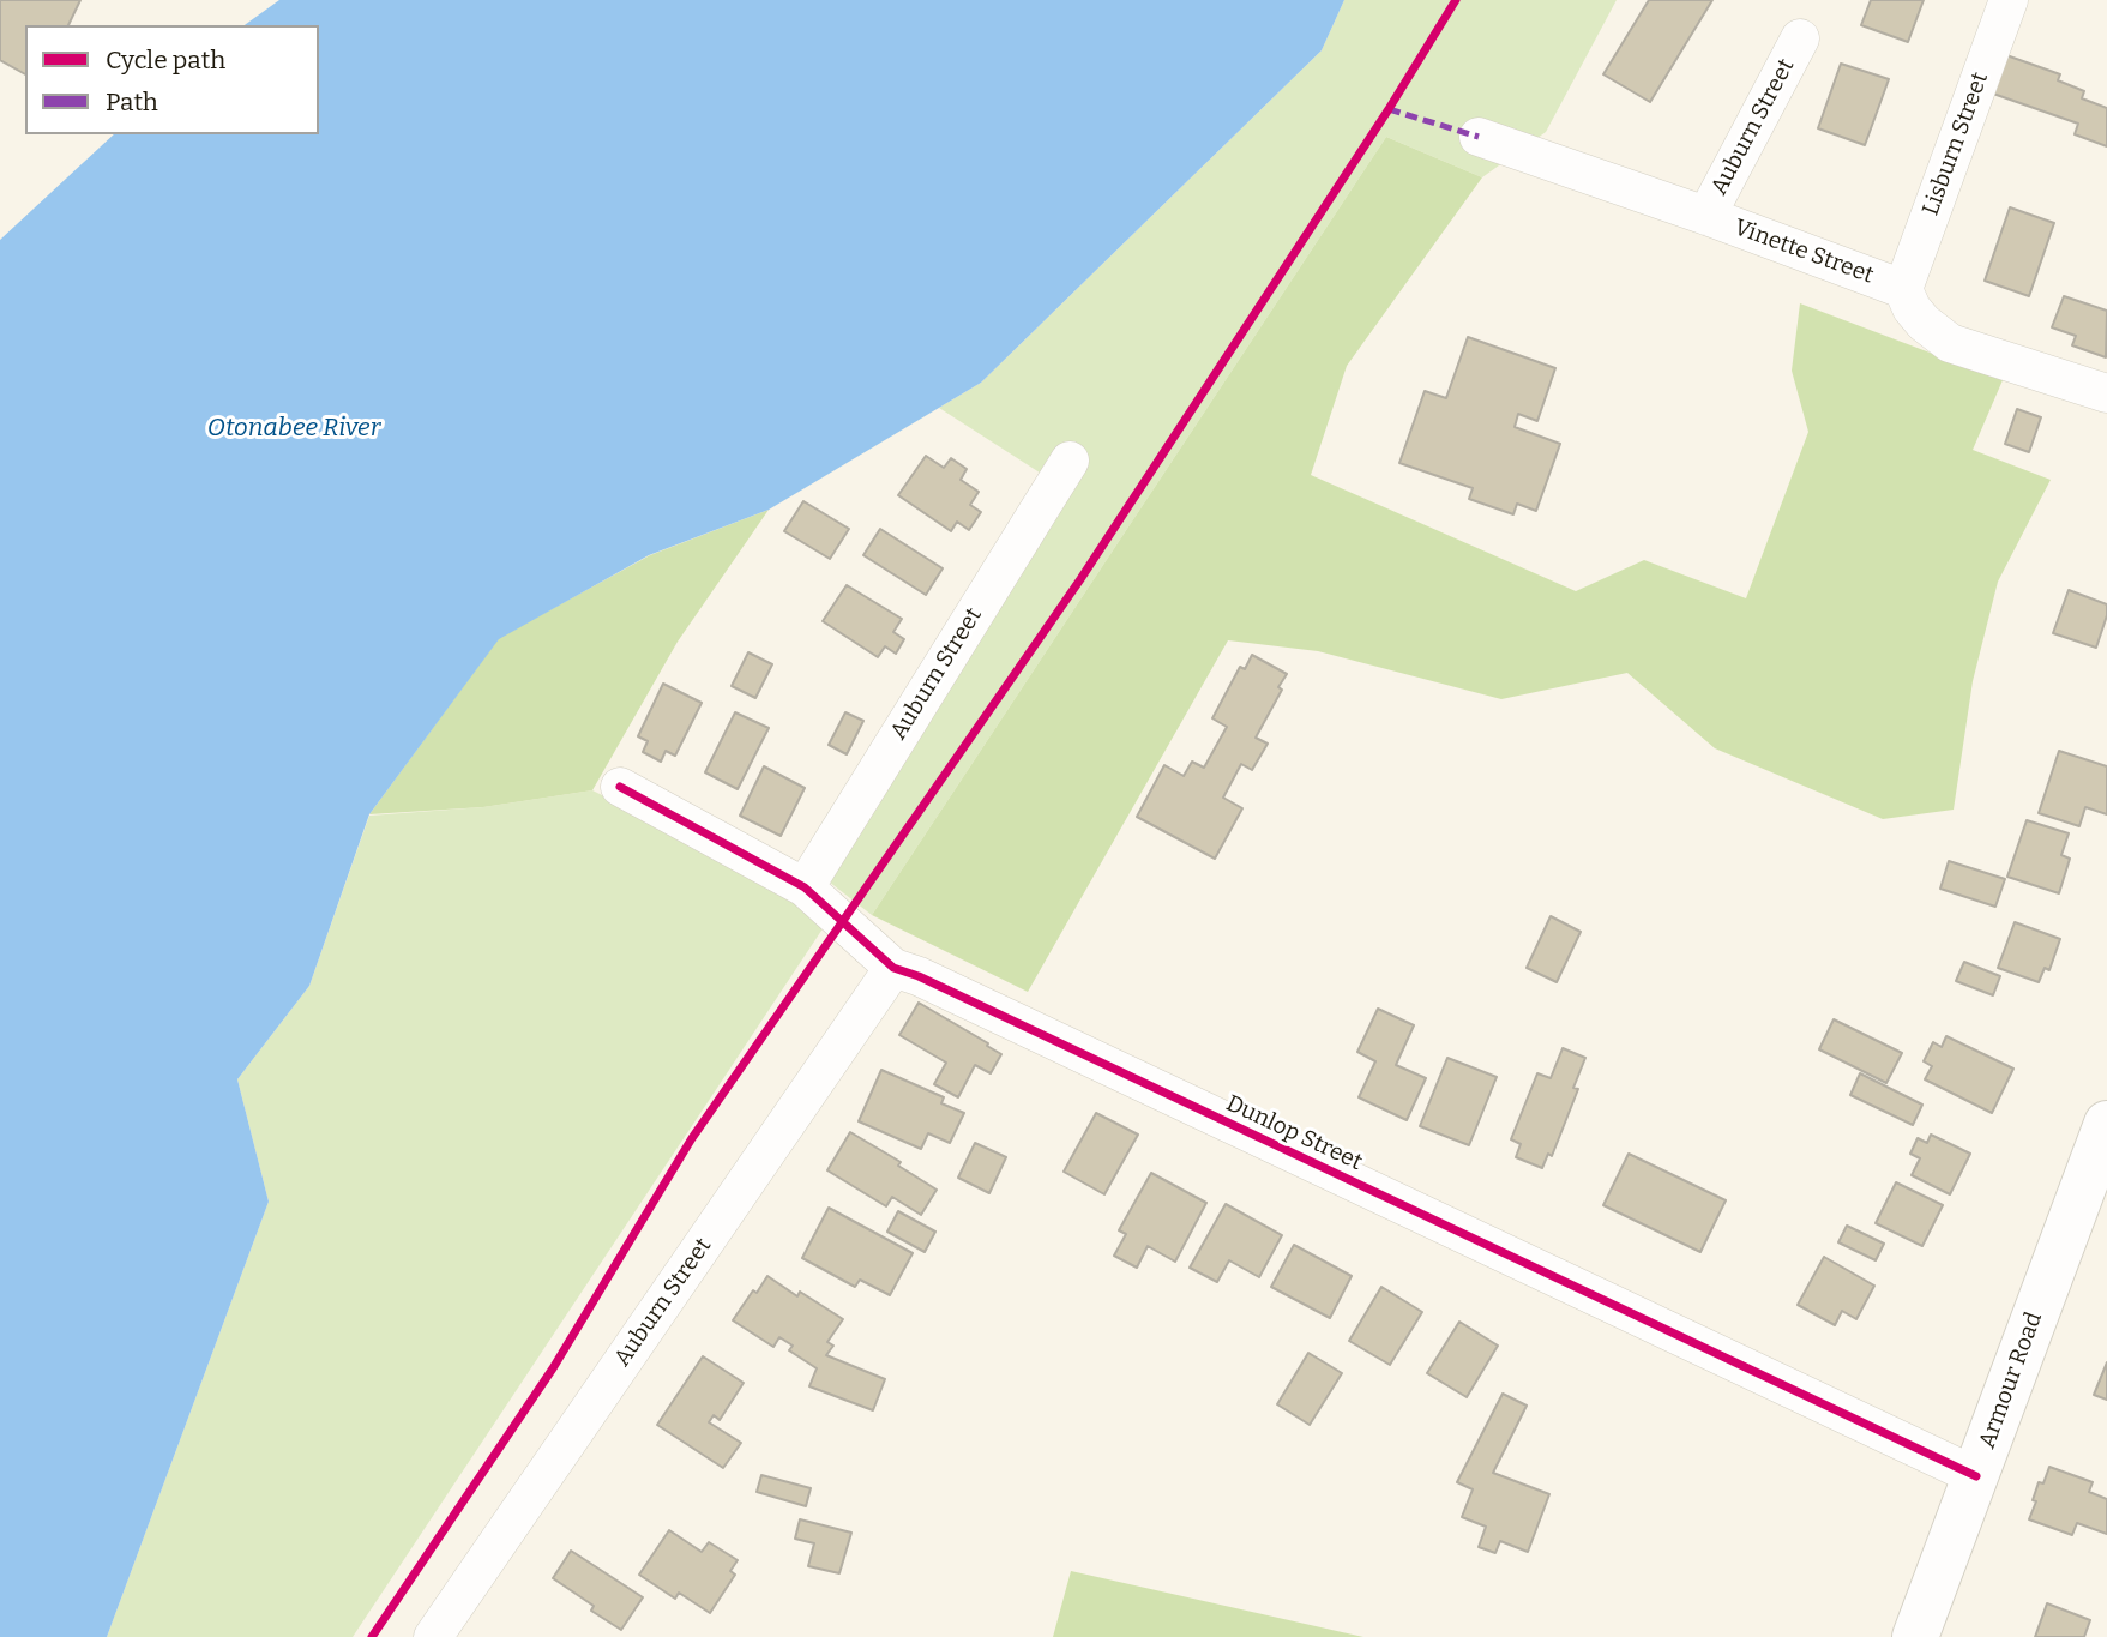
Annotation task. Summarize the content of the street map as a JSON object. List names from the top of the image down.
{
  "streets": {
    "main road": ["Armour Road"],
    "street": [
      "Auburn Street",
      "Lisburn Street",
      "Vinette Street",
      "Dunlop Street"
    ]
  },
  "crossings": [
    ["Auburn Street", "Vinette Street"],
    ["Auburn Street", "Dunlop Street"],
    ["Lisburn Street", "Vinette Street"],
    ["Dunlop Street", "Armour Road"]
  ],
  "water": ["Otonabee River"],
  "legend": ["Cycle path", "Path"]
}
